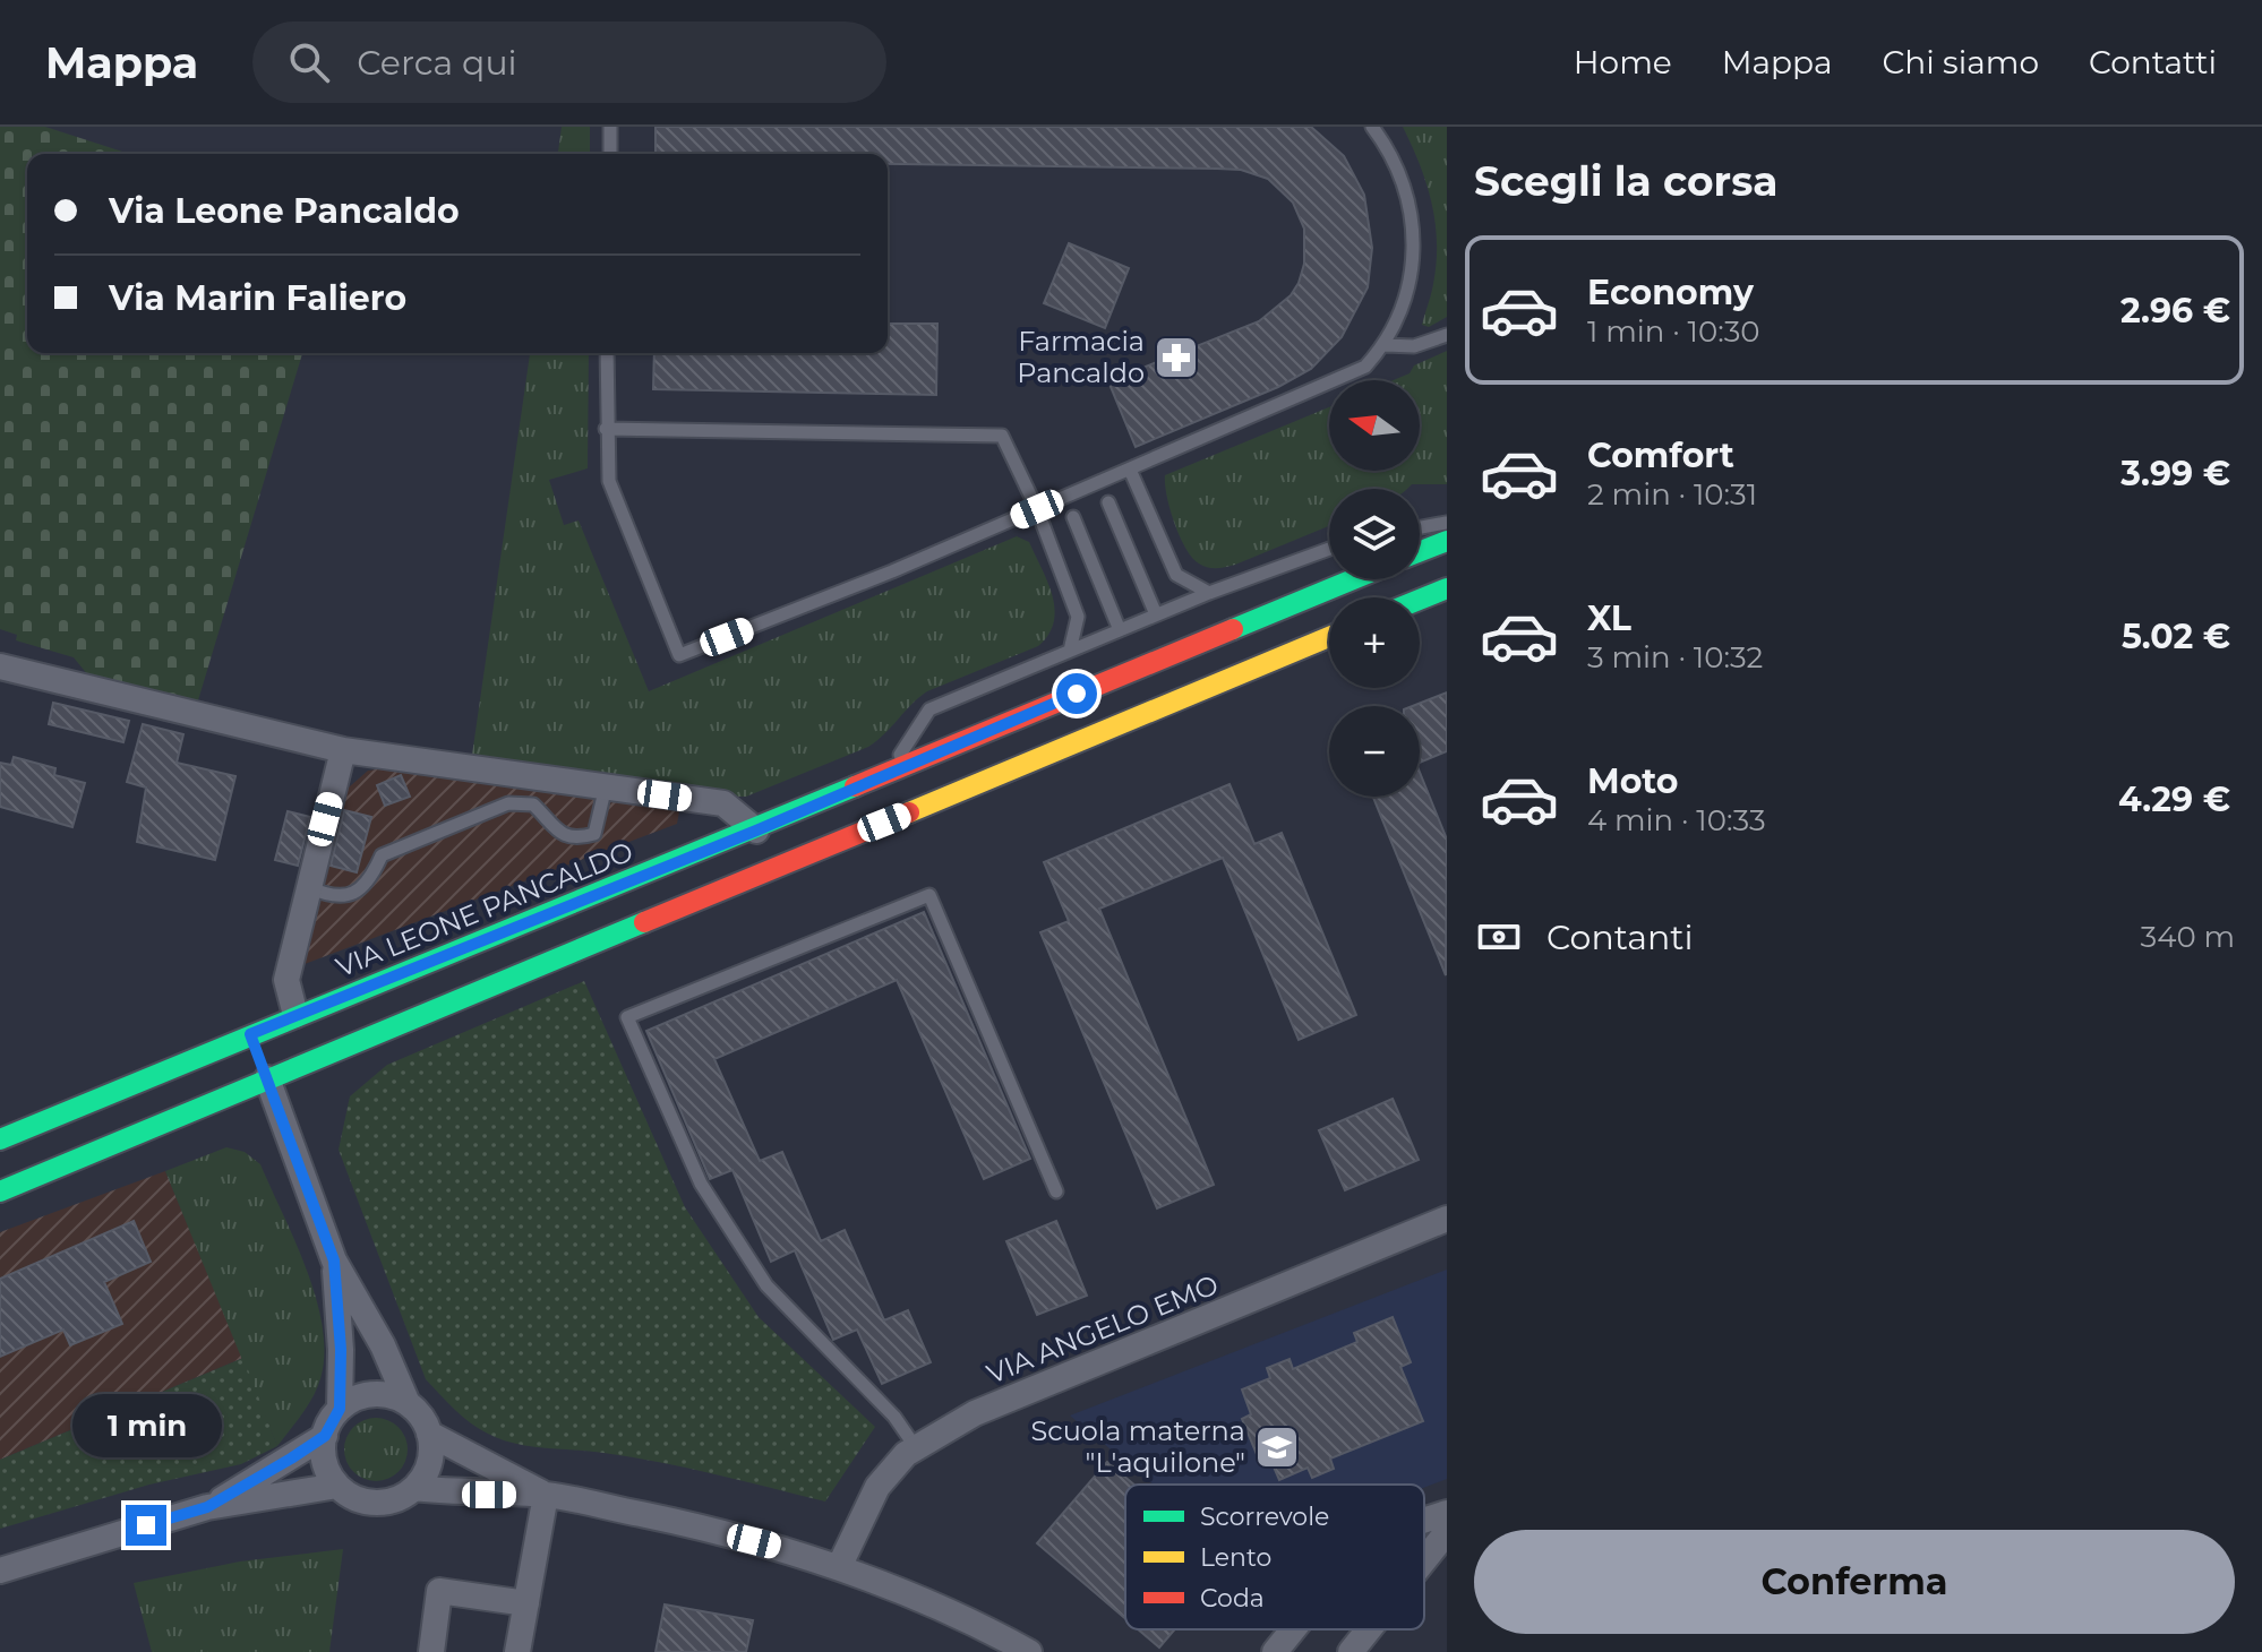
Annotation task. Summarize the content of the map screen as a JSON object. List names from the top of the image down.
{
  "streets": {
    "main road": ["VIA LEONE PANCALDO"],
    "street": ["VIA ANGELO EMO"]
  },
  "places": {
    "pharmacy": ["Farmacia Pancaldo"],
    "school or university": ["Scuola materna \"L'aquilone\""]
  },
  "legend": ["Scorrevole", "Lento", "Coda"],
  "north": "left",
  "page": {
    "header": "Mappa",
    "search": "Cerca qui",
    "nav": [
      "Home",
      "Mappa",
      "Chi siamo",
      "Contatti"
    ],
    "heading": "Scegli la corsa",
    "banner": ["Via Leone Pancaldo", "Via Marin Faliero"],
    "list": [
      {
        "name": "Economy",
        "note": "1 min · 10:30",
        "value": "2.96 €"
      },
      {
        "name": "Comfort",
        "note": "2 min · 10:31",
        "value": "3.99 €"
      },
      {
        "name": "XL",
        "note": "3 min · 10:32",
        "value": "5.02 €"
      },
      {
        "name": "Moto",
        "note": "4 min · 10:33",
        "value": "4.29 €"
      }
    ],
    "map_buttons": ["+", "−"],
    "pay": ["Contanti", "340 m"],
    "bubble": "1 min",
    "buttons": "Conferma"
  }
}
